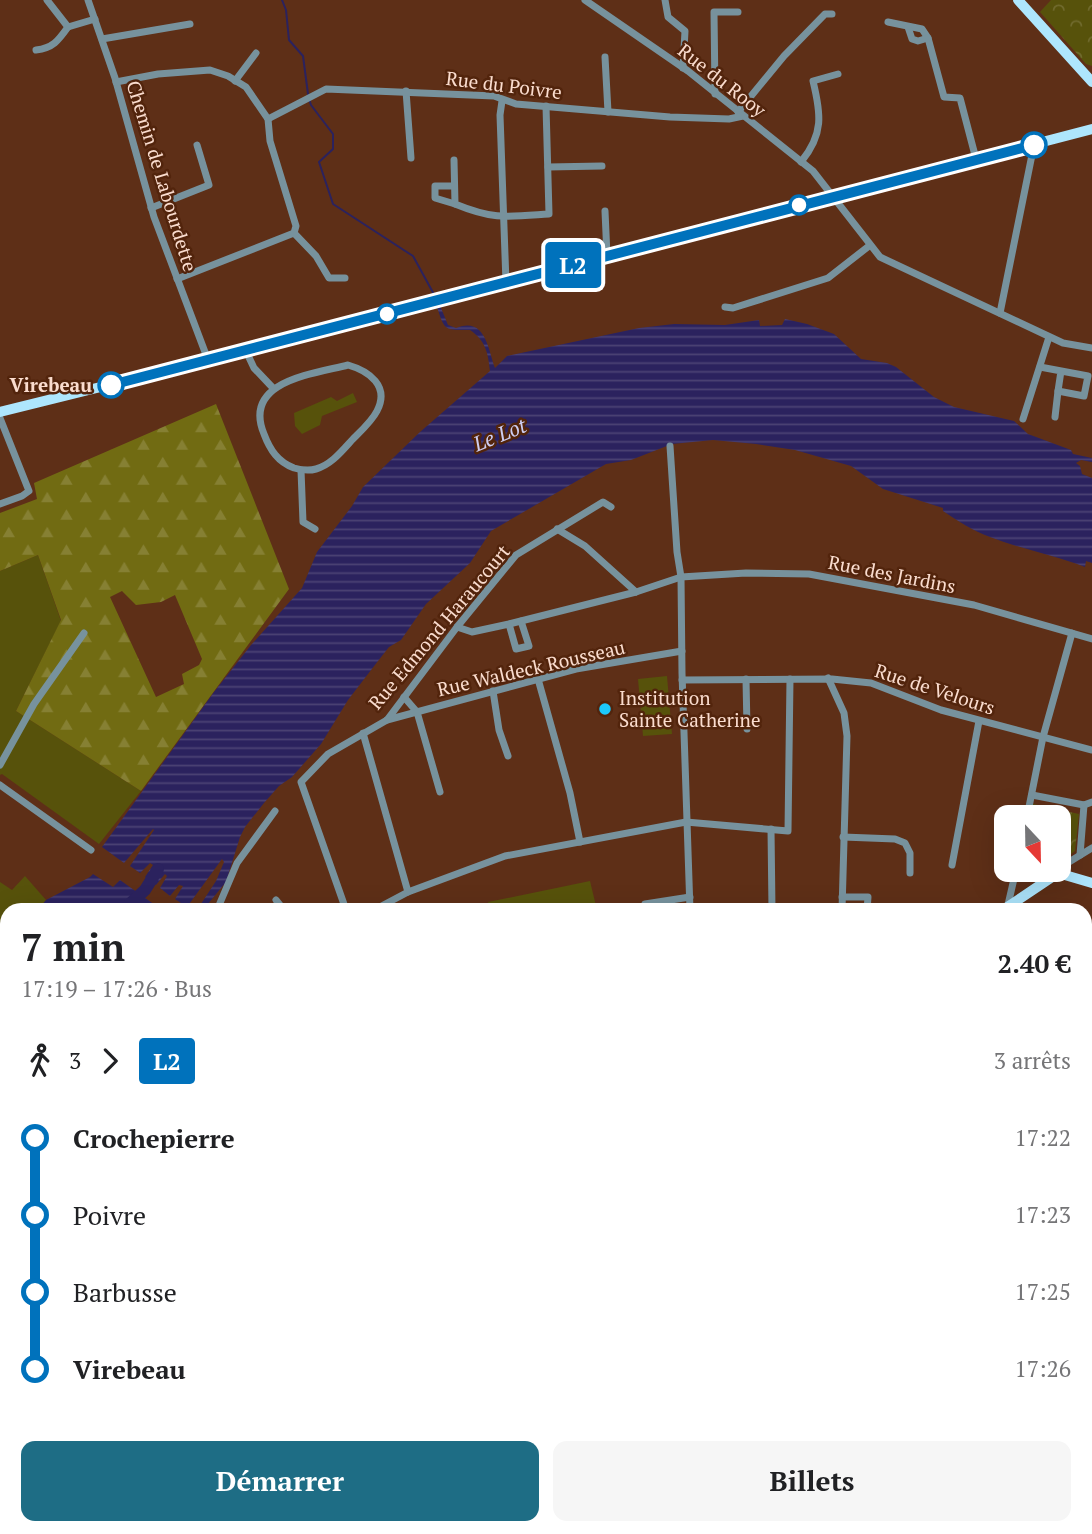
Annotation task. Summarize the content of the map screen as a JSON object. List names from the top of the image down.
{
  "streets": {
    "street": [
      "Rue du Rooy",
      "Rue du Poivre",
      "Chemin de Labourdette",
      "Rue des Jardins",
      "Rue Edmond Haraucourt",
      "Rue Waldeck Rousseau",
      "Rue de Velours"
    ]
  },
  "crossings": [
    ["Rue du Rooy", "Rue du Poivre"],
    ["Rue des Jardins", "Rue Edmond Haraucourt"],
    ["Rue Edmond Haraucourt", "Rue Waldeck Rousseau"]
  ],
  "water": ["Le Lot"],
  "places": ["Virebeau", "Institution Sainte Catherine"],
  "lines": ["bus line L2"],
  "north": "bottom",
  "page": {
    "on_map": "L2",
    "heading": ["7 min", "17:19 – 17:26 · Bus", "2.40 €"],
    "legs": ["3", "L2", "3 arrêts"],
    "list": [
      {
        "name": "Crochepierre",
        "value": "17:22"
      },
      {
        "name": "Poivre",
        "value": "17:23"
      },
      {
        "name": "Barbusse",
        "value": "17:25"
      },
      {
        "name": "Virebeau",
        "value": "17:26"
      }
    ],
    "buttons": ["Démarrer", "Billets"]
  }
}
